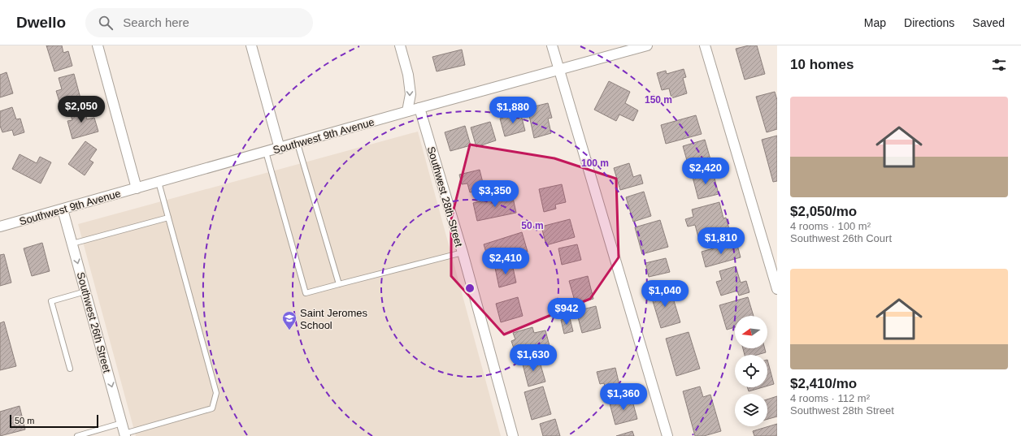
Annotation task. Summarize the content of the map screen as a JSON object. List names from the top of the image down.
{
  "streets": {
    "street": ["Southwest 9th Avenue", "Southwest 28th Street", "Southwest 26th Street"]
  },
  "crossings": [
    ["Southwest 9th Avenue", "Southwest 28th Street"],
    ["Southwest 9th Avenue", "Southwest 26th Street"]
  ],
  "one_way": ["Southwest 26th Street"],
  "places": {
    "school or university": ["Saint Jeromes School"]
  },
  "scale_bar": "50 m",
  "north": "left",
  "page": {
    "header": "Dwello",
    "search": "Search here",
    "nav": ["Map", "Directions", "Saved"],
    "heading": "10 homes",
    "list": [
      {
        "name": "$2,050/mo",
        "note": "4 rooms · 100 m² · Southwest 26th Court"
      },
      {
        "name": "$2,410/mo",
        "note": "4 rooms · 112 m² · Southwest 28th Street"
      }
    ],
    "price": [
      "$2,050",
      "$1,880",
      "$2,420",
      "$3,350",
      "$1,810",
      "$2,410",
      "$1,040",
      "$942",
      "$1,630",
      "$1,360"
    ],
    "scale": "50 m"
  },
  "rings": ["150 m", "100 m", "50 m"]
}
